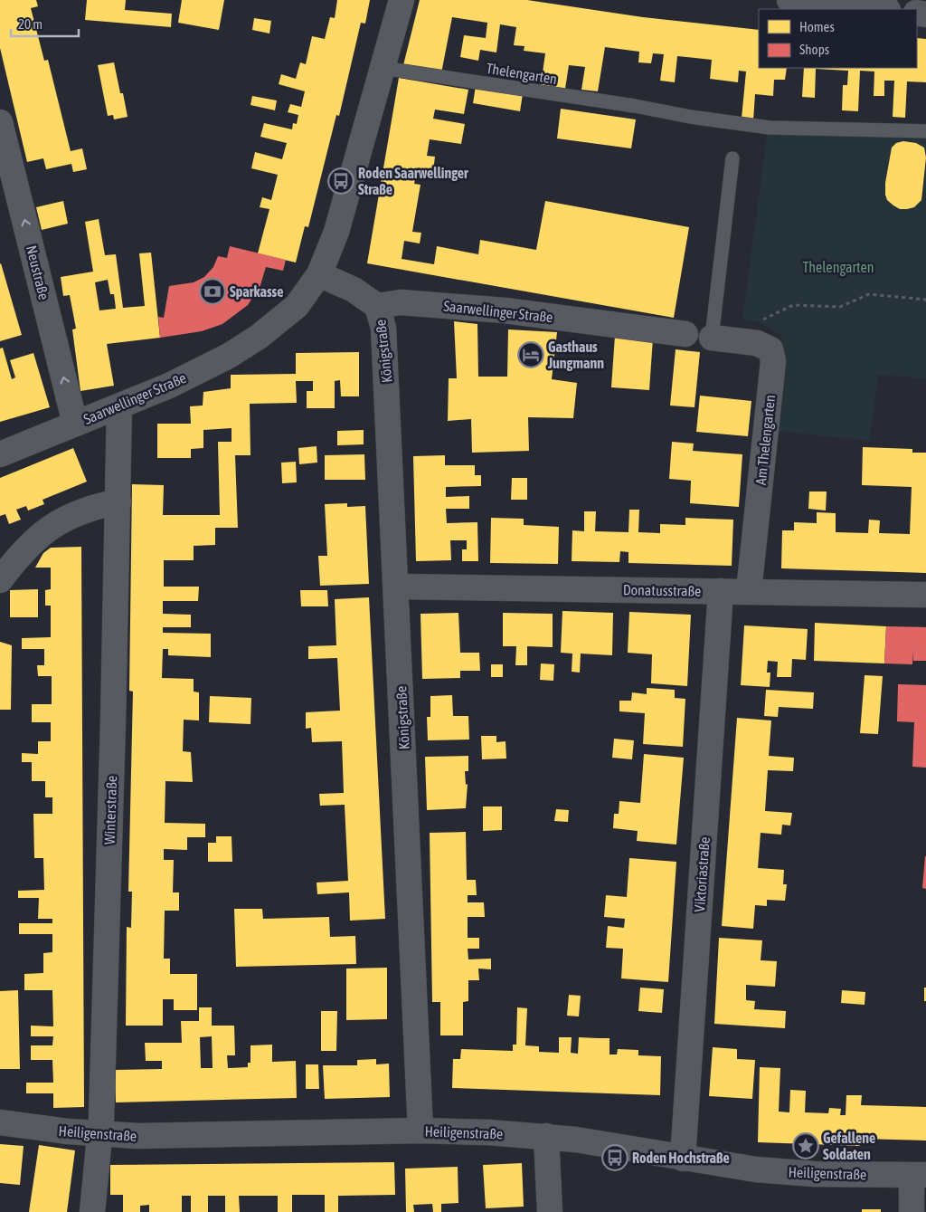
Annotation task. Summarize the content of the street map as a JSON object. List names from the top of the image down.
{
  "streets": {
    "street": [
      "Neustraße",
      "Saarwellinger Straße",
      "Königstraße",
      "Am Thelengarten",
      "Donatusstraße",
      "Winterstraße",
      "Viktoriastraße",
      "Heiligenstraße"
    ],
    "lane": ["Thelengarten"]
  },
  "crossings": [
    ["Thelengarten", "Saarwellinger Straße"],
    ["Neustraße", "Saarwellinger Straße"],
    ["Saarwellinger Straße", "Königstraße"],
    ["Saarwellinger Straße", "Winterstraße"],
    ["Königstraße", "Donatusstraße"],
    ["Königstraße", "Heiligenstraße"],
    ["Am Thelengarten", "Donatusstraße"],
    ["Donatusstraße", "Viktoriastraße"],
    ["Winterstraße", "Heiligenstraße"],
    ["Viktoriastraße", "Heiligenstraße"]
  ],
  "one_way": ["Neustraße"],
  "parks": ["Thelengarten"],
  "places": {
    "bus stop": ["Roden Saarwellinger Straße", "Roden Hochstraße"],
    "bank": ["Sparkasse"],
    "hotel": ["Gasthaus Jungmann"],
    "place": ["Gefallene Soldaten"]
  },
  "legend": ["Homes", "Shops"],
  "scale_bar": "20 m"
}
